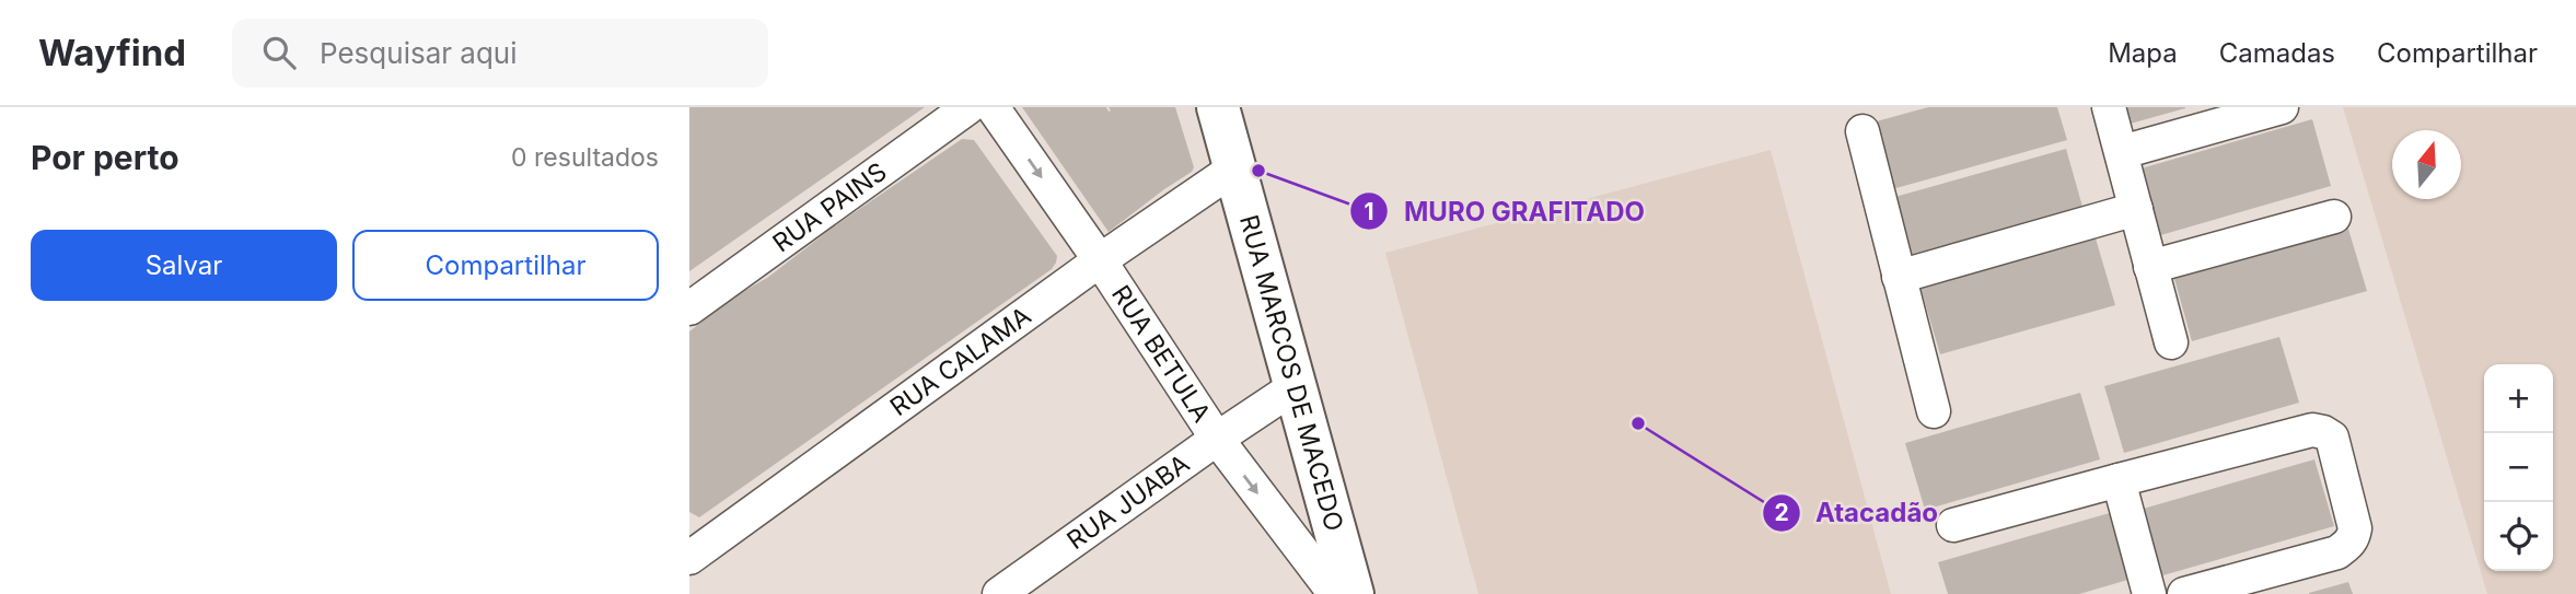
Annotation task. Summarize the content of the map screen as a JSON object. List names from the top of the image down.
{
  "streets": {
    "main road": ["RUA MARCOS DE MACEDO"],
    "street": [
      "RUA PAINS",
      "RUA BETULA",
      "RUA CALAMA",
      "RUA JUABA"
    ]
  },
  "crossings": [
    ["RUA BETULA", "RUA CALAMA"],
    ["RUA BETULA", "RUA JUABA"],
    ["RUA CALAMA", "RUA MARCOS DE MACEDO"],
    ["RUA MARCOS DE MACEDO", "RUA JUABA"]
  ],
  "one_way": ["RUA BETULA"],
  "places": ["MURO GRAFITADO", "Atacadão"],
  "north": "top",
  "page": {
    "header": "Wayfind",
    "search": "Pesquisar aqui",
    "nav": ["Mapa", "Camadas", "Compartilhar"],
    "heading": ["Por perto", "0 resultados"],
    "buttons": ["Salvar", "Compartilhar"],
    "map_buttons": ["+", "−"]
  }
}
